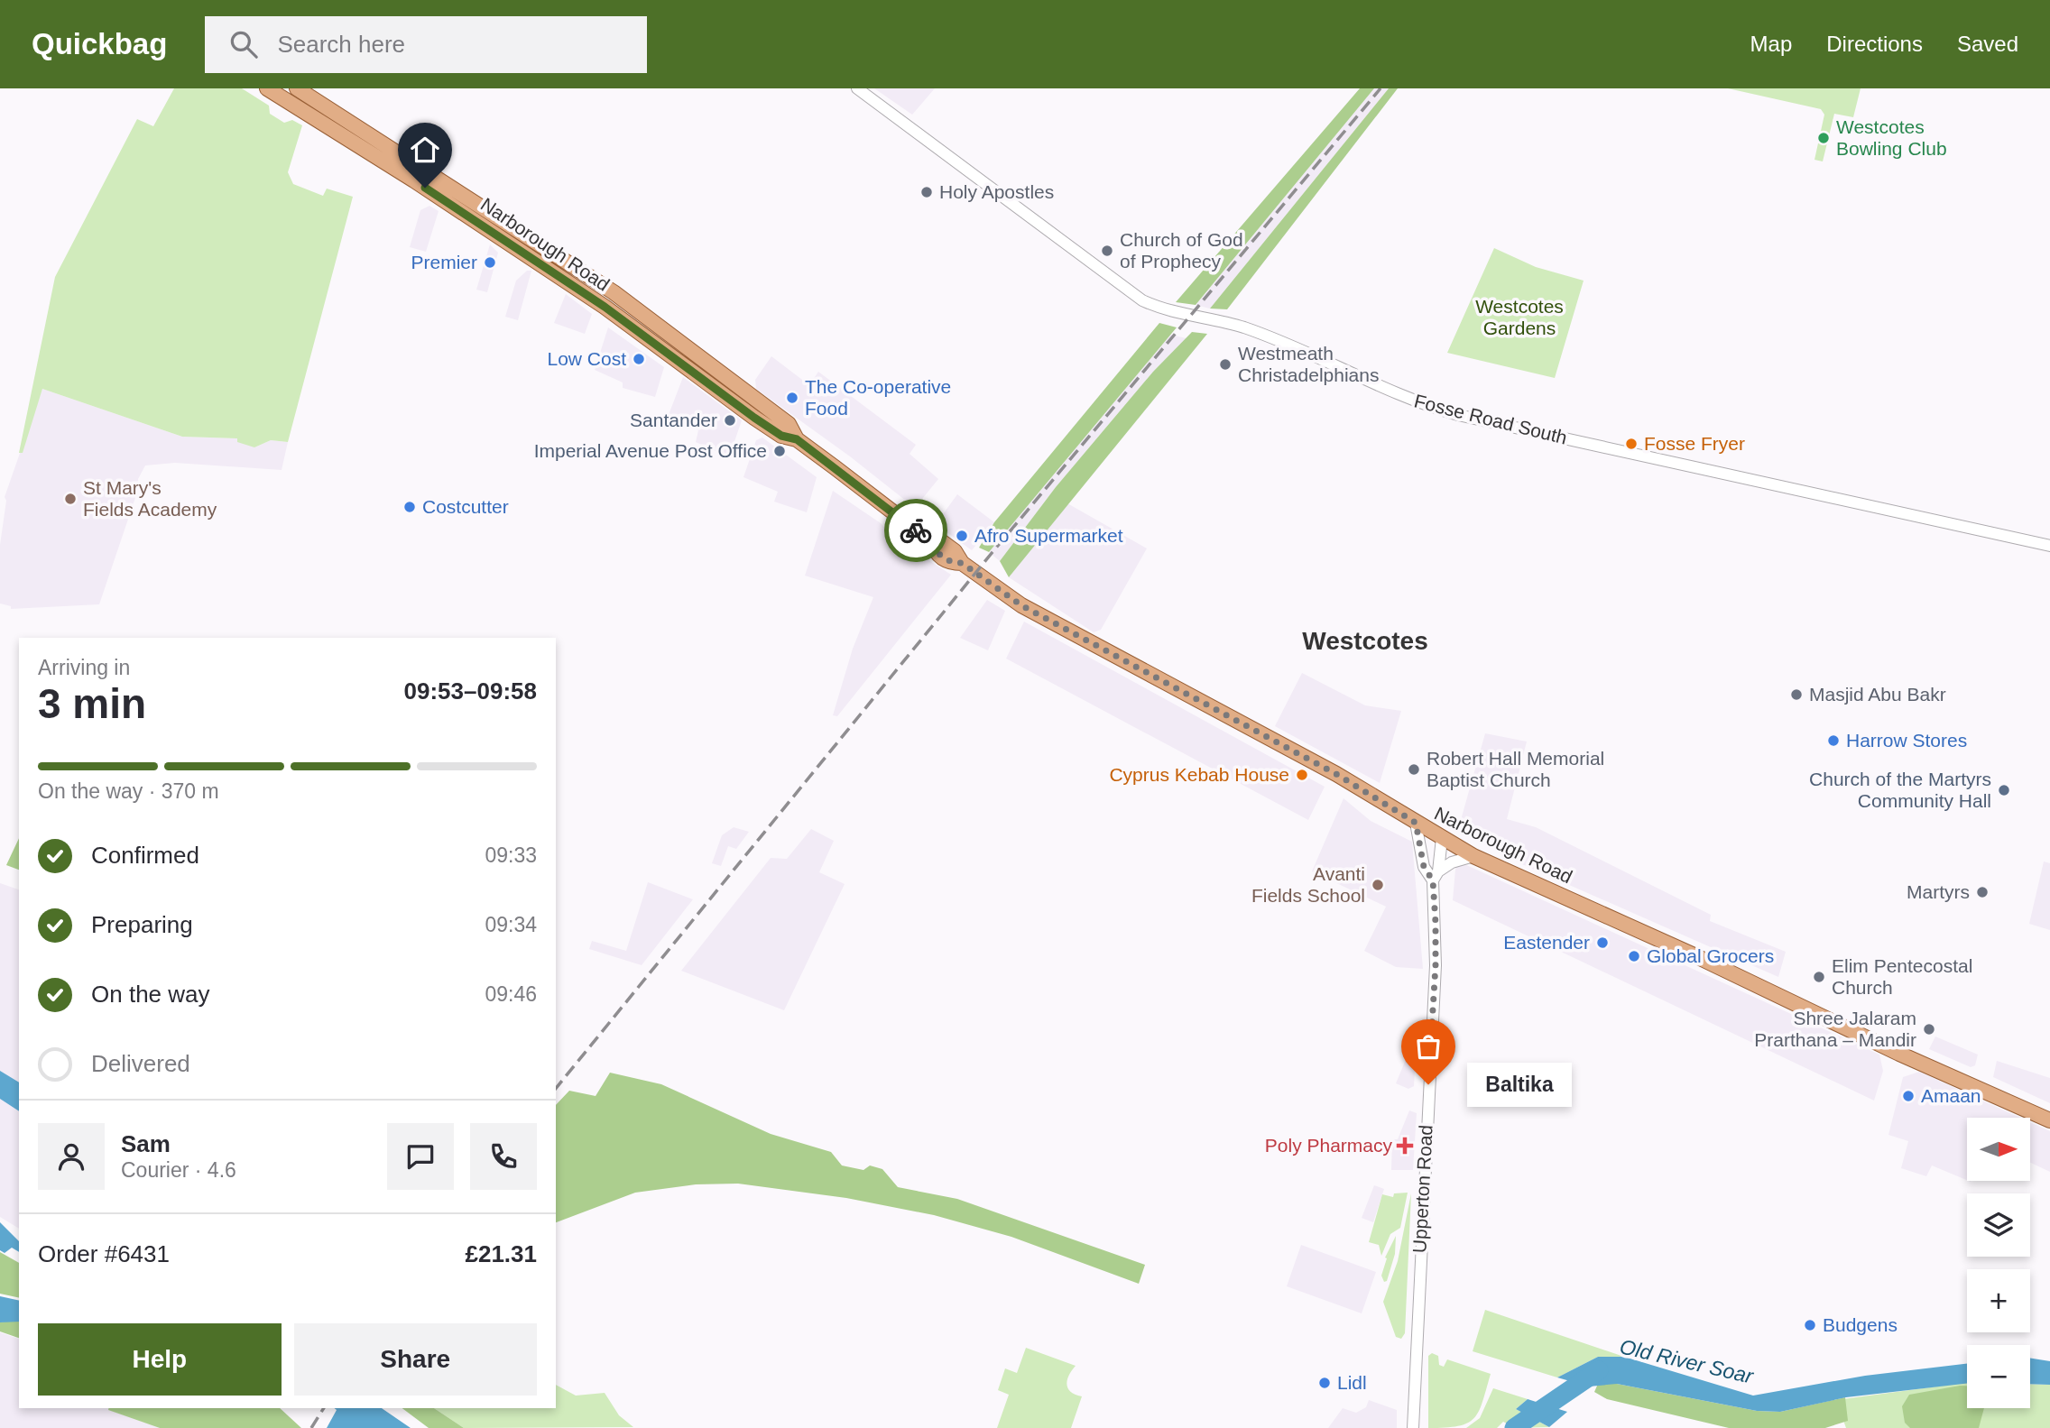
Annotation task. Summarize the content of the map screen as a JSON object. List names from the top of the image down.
{
  "streets": {
    "main road": ["Narborough Road"],
    "street": ["Fosse Road South", "Upperton Road"]
  },
  "crossings": [
    ["Narborough Road", "Upperton Road"]
  ],
  "districts": ["Westcotes"],
  "water": ["Old River Soar"],
  "parks": ["Westcotes Gardens"],
  "places": {
    "other": [
      "Westcotes Bowling Club",
      "Holy Apostles",
      "Church of God of Prophecy",
      "Premier",
      "Low Cost",
      "Westmeath Christadelphians",
      "The Co-operative Food",
      "Santander",
      "Fosse Fryer",
      "Imperial Avenue Post Office",
      "St Mary's Fields Academy",
      "Costcutter",
      "Afro Supermarket",
      "Masjid Abu Bakr",
      "Harrow Stores",
      "Robert Hall Memorial Baptist Church",
      "Cyprus Kebab House",
      "Church of the Martyrs Community Hall",
      "Avanti Fields School",
      "Martyrs",
      "Eastender",
      "Global Grocers",
      "Elim Pentecostal Church",
      "Shree Jalaram Prarthana – Mandir",
      "Baltika",
      "Amaan",
      "Budgens",
      "Lidl"
    ],
    "health": ["Poly Pharmacy"]
  },
  "north": "right",
  "page": {
    "header": "Quickbag",
    "search": "Search here",
    "nav": ["Map", "Directions", "Saved"],
    "heading": ["3 min", "Arriving in", "09:53–09:58"],
    "panel": [
      "Sam",
      "Courier · 4.6",
      "Order #6431",
      "£21.31"
    ],
    "bar": "On the way · 370 m",
    "list": [
      ["Confirmed", "09:33"],
      ["Preparing", "09:34"],
      ["On the way", "09:46"],
      "Delivered"
    ],
    "bubble": "Baltika",
    "map_buttons": ["+", "−"],
    "buttons": ["Help", "Share"]
  }
}
